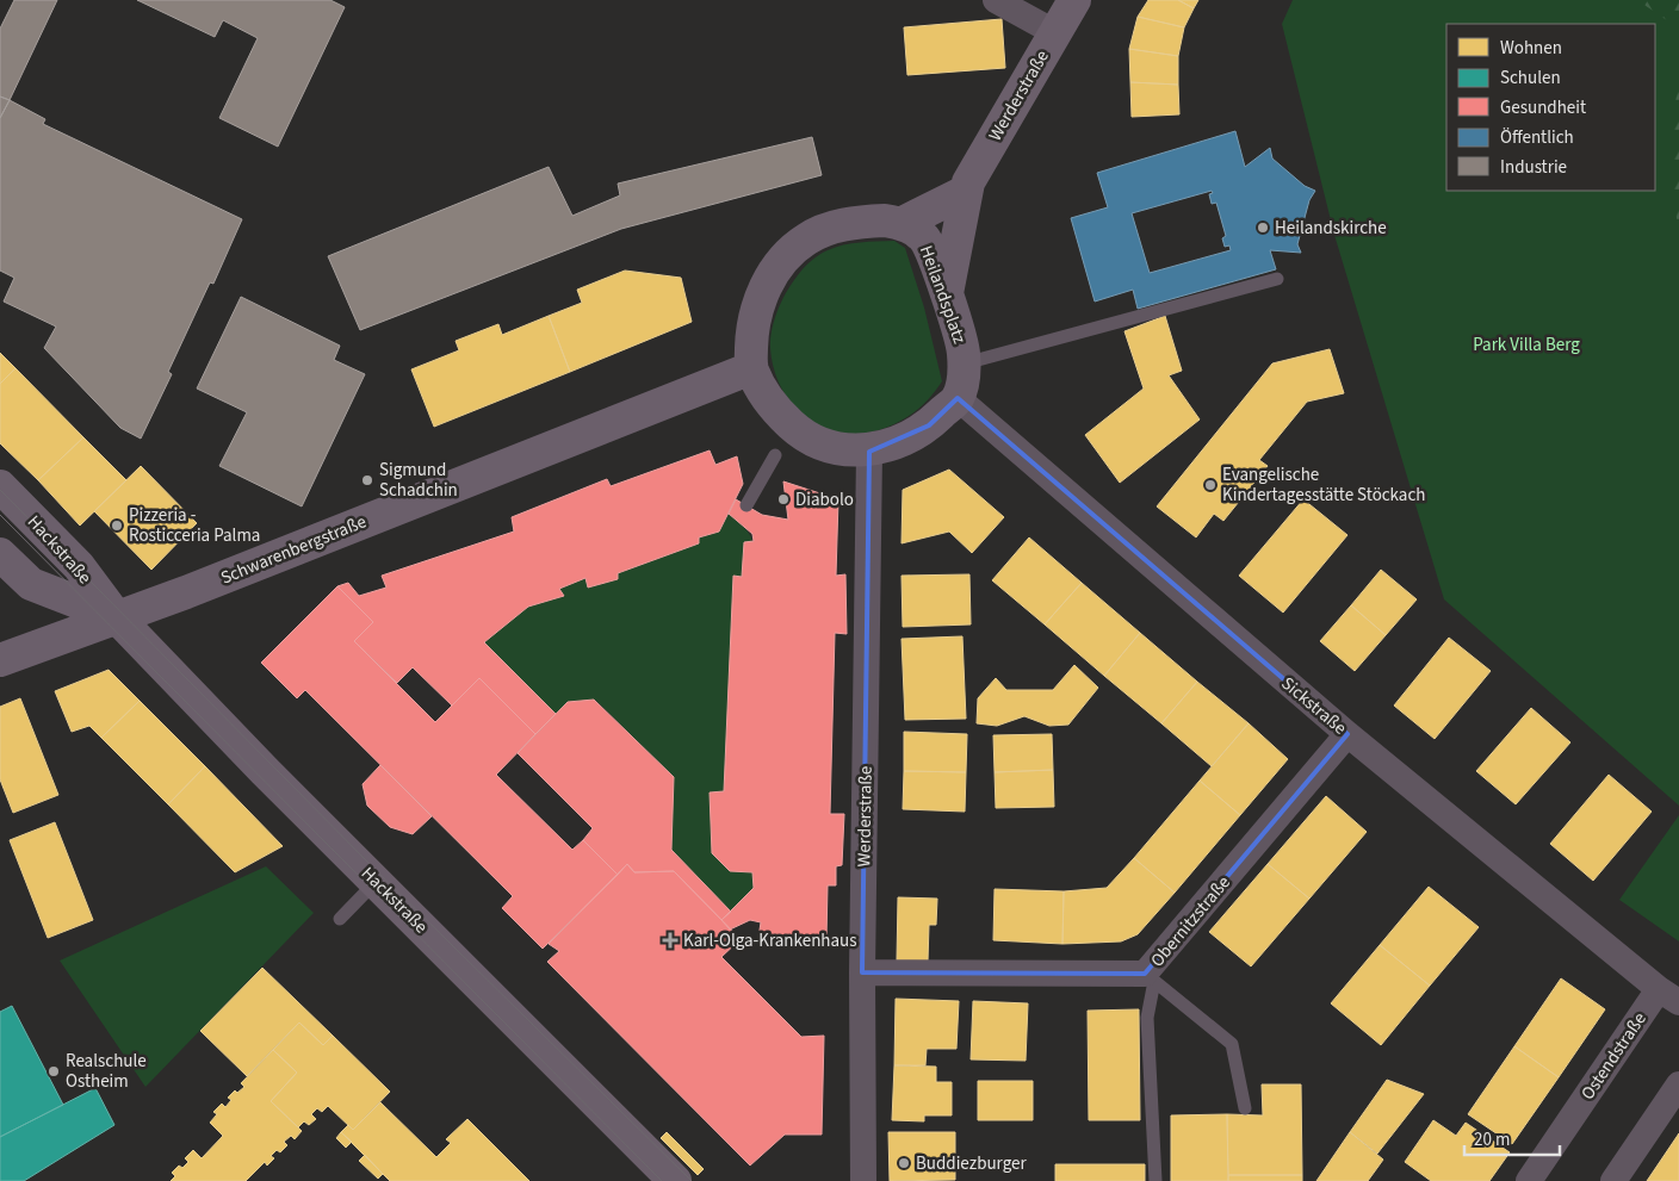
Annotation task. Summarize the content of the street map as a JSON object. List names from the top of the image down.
{
  "streets": {
    "street": [
      "Werderstraße",
      "Heilandsplatz",
      "Hackstraße",
      "Schwarenbergstraße",
      "Sickstraße",
      "Obernitzstraße",
      "Ostendstraße"
    ]
  },
  "crossings": [
    ["Werderstraße", "Obernitzstraße"],
    ["Heilandsplatz", "Sickstraße"],
    ["Hackstraße", "Schwarenbergstraße"],
    ["Sickstraße", "Obernitzstraße"],
    ["Sickstraße", "Ostendstraße"]
  ],
  "parks": ["Park Villa Berg"],
  "places": {
    "other": [
      "Heilandskirche",
      "Sigmund Schadchin",
      "Evangelische Kindertagesstätte Stöckach",
      "Diabolo",
      "Pizzeria - Rosticceria Palma",
      "Realschule Ostheim",
      "Buddiezburger"
    ],
    "health": ["Karl-Olga-Krankenhaus"]
  },
  "legend": [
    "Wohnen",
    "Schulen",
    "Gesundheit",
    "Öffentlich",
    "Industrie"
  ],
  "scale_bar": "20 m"
}
